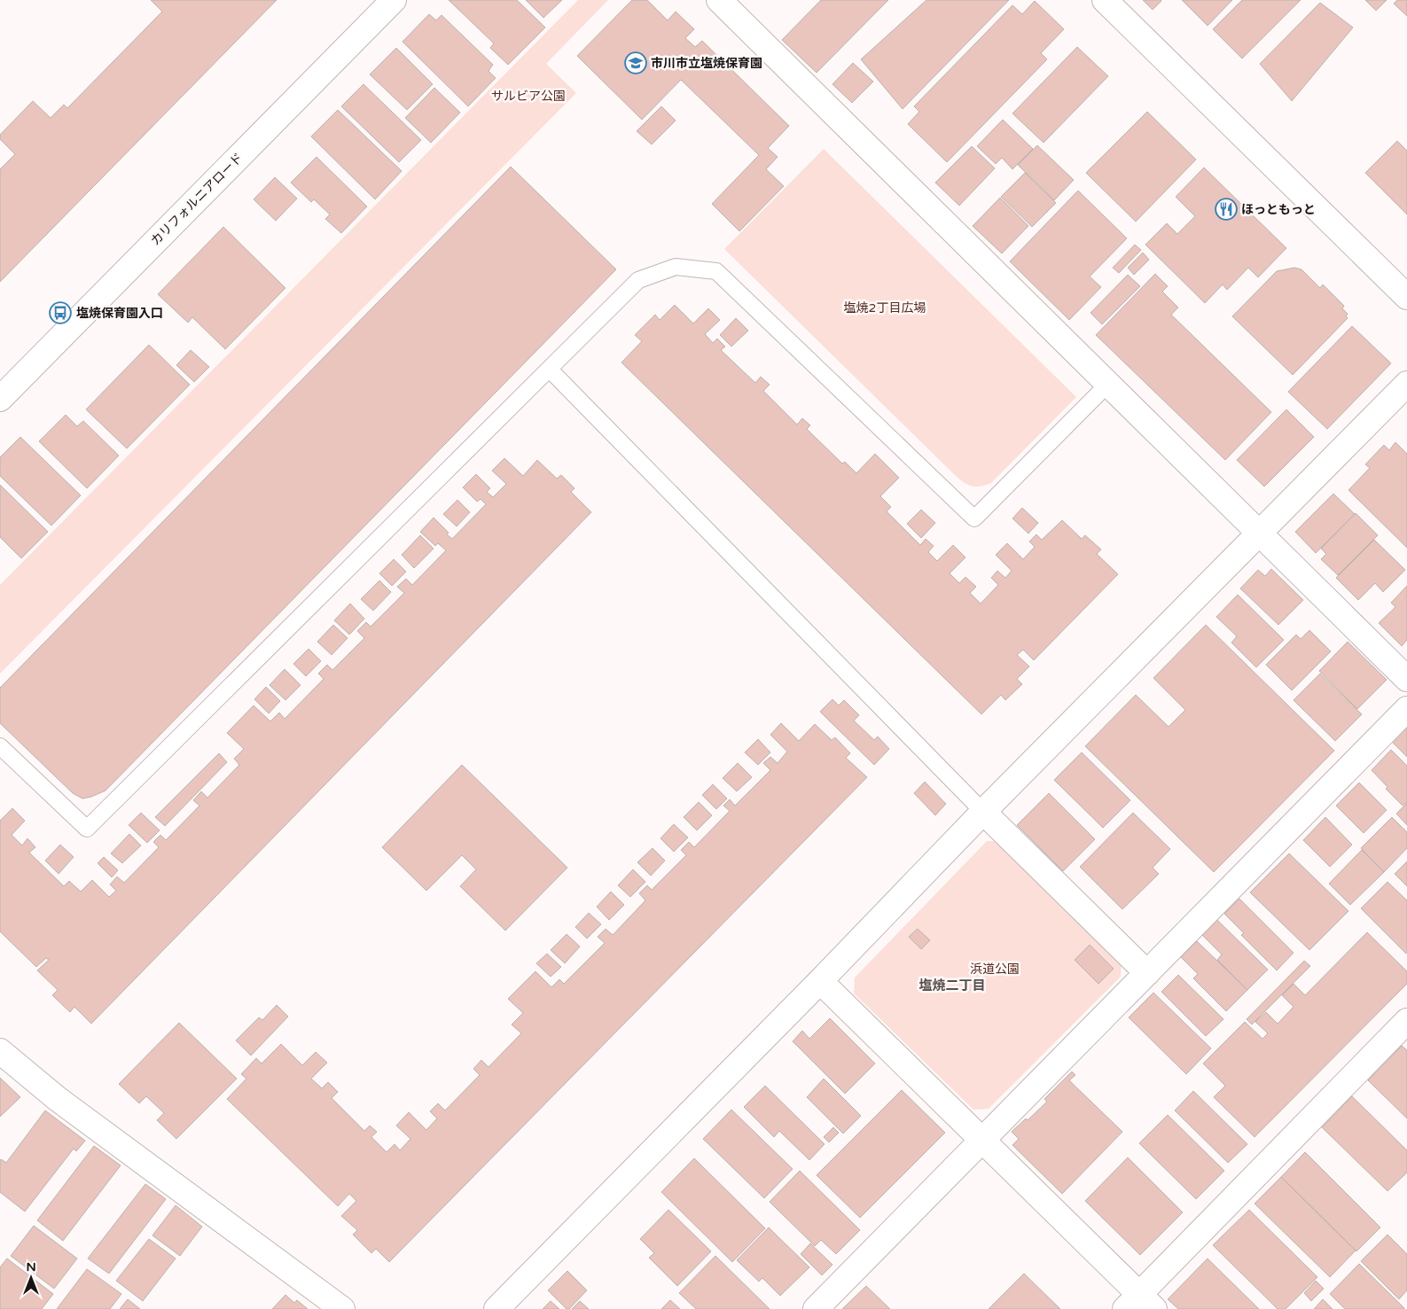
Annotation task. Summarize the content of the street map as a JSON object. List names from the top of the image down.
{
  "streets": {
    "street": ["カリフォルニアロード"]
  },
  "districts": ["塩焼二丁目"],
  "parks": ["サルビア公園", "塩焼2丁目広場", "浜道公園"],
  "places": {
    "school or university": ["市川市立塩焼保育園"],
    "restaurant": ["ほっともっと"],
    "bus stop": ["塩焼保育園入口"]
  },
  "north": "top"
}
